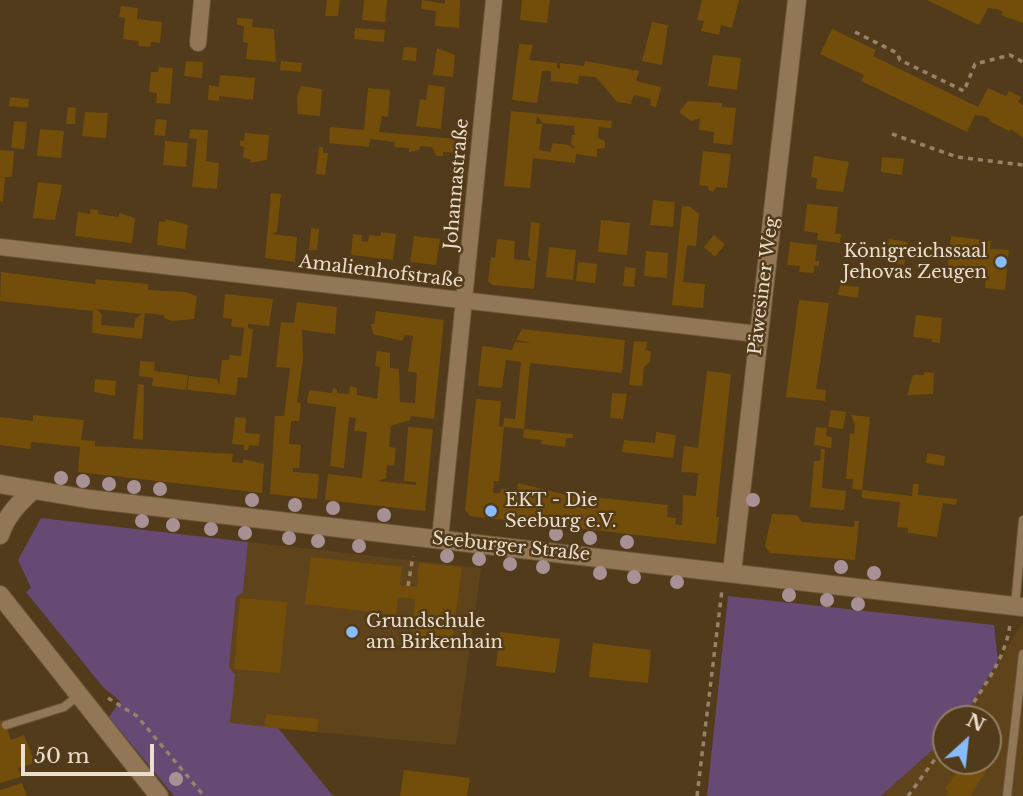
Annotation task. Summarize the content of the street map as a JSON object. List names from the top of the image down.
{
  "streets": {
    "street": [
      "Johannastraße",
      "Amalienhofstraße",
      "Päwesiner Weg",
      "Seeburger Straße"
    ]
  },
  "crossings": [
    ["Johannastraße", "Amalienhofstraße"],
    ["Johannastraße", "Seeburger Straße"],
    ["Amalienhofstraße", "Päwesiner Weg"],
    ["Päwesiner Weg", "Seeburger Straße"]
  ],
  "places": ["Königreichssaal Jehovas Zeugen", "EKT - Die Seeburg e.V.", "Grundschule am Birkenhain"],
  "scale_bar": "50 m",
  "north": "top right"
}
